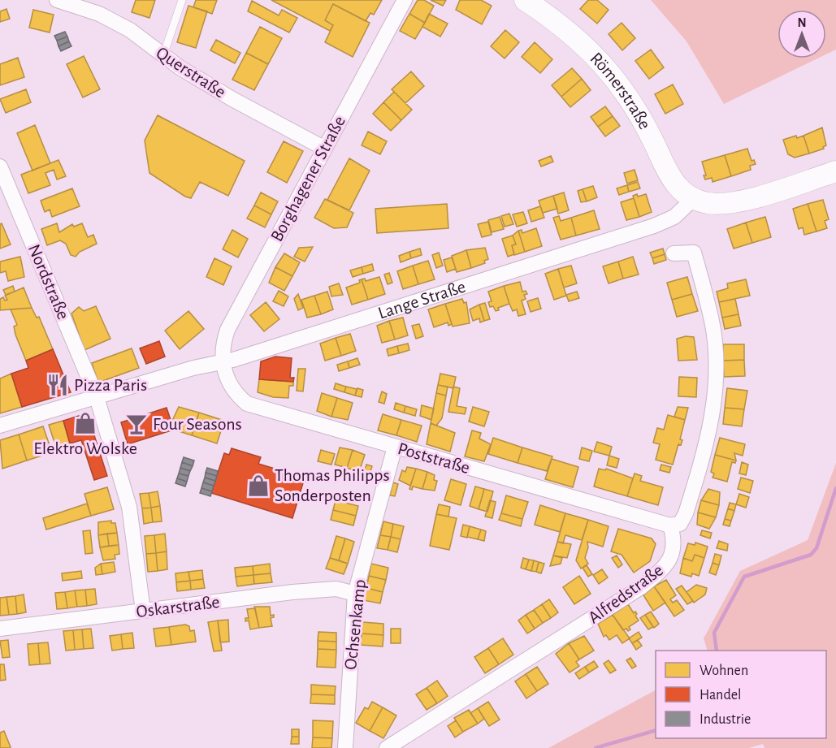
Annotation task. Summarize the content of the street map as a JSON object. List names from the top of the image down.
{
  "streets": {
    "main road": ["Römerstraße"],
    "street": [
      "Querstraße",
      "Borghagener Straße",
      "Nordstraße",
      "Lange Straße",
      "Poststraße",
      "Alfredstraße",
      "Oskarstraße",
      "Ochsenkamp"
    ]
  },
  "crossings": [
    ["Querstraße", "Borghagener Straße"],
    ["Römerstraße", "Lange Straße"],
    ["Borghagener Straße", "Lange Straße"],
    ["Borghagener Straße", "Poststraße"],
    ["Nordstraße", "Lange Straße"],
    ["Nordstraße", "Oskarstraße"],
    ["Lange Straße", "Poststraße"],
    ["Poststraße", "Alfredstraße"],
    ["Poststraße", "Ochsenkamp"],
    ["Oskarstraße", "Ochsenkamp"]
  ],
  "places": {
    "restaurant": ["Pizza Paris"],
    "shop": ["Elektro Wolske", "Thomas Philipps Sonderposten"],
    "bar": ["Four Seasons"]
  },
  "legend": ["Wohnen", "Handel", "Industrie"],
  "north": "top"
}
